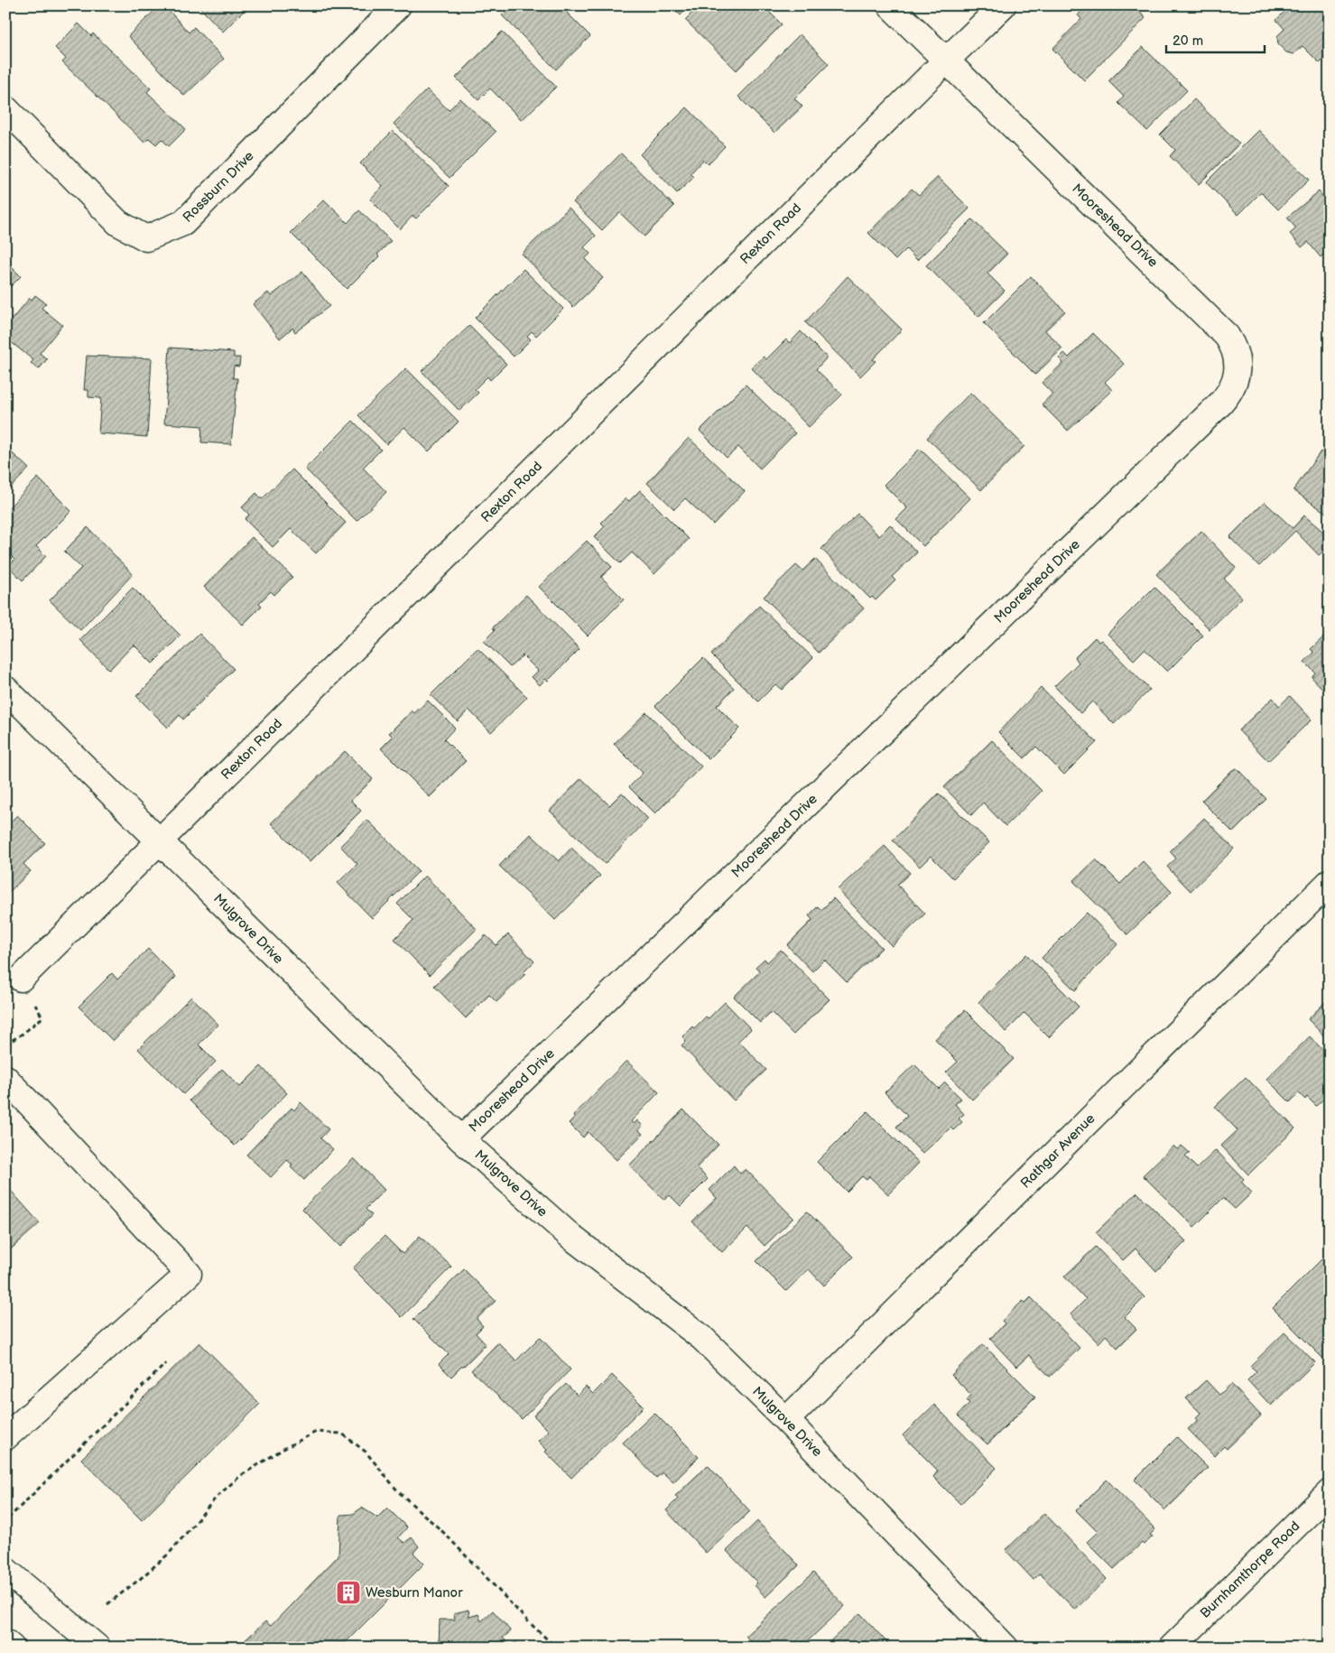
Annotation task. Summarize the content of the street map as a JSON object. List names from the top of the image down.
{
  "streets": {
    "street": [
      "Rossburn Drive",
      "Mooreshead Drive",
      "Rexton Road",
      "Mulgrove Drive",
      "Rathgar Avenue",
      "Burnhamthorpe Road"
    ]
  },
  "crossings": [
    ["Mooreshead Drive", "Rexton Road"],
    ["Mooreshead Drive", "Mulgrove Drive"],
    ["Rexton Road", "Mulgrove Drive"],
    ["Mulgrove Drive", "Rathgar Avenue"]
  ],
  "places": {
    "building": ["Wesburn Manor"]
  },
  "scale_bar": "20 m"
}
